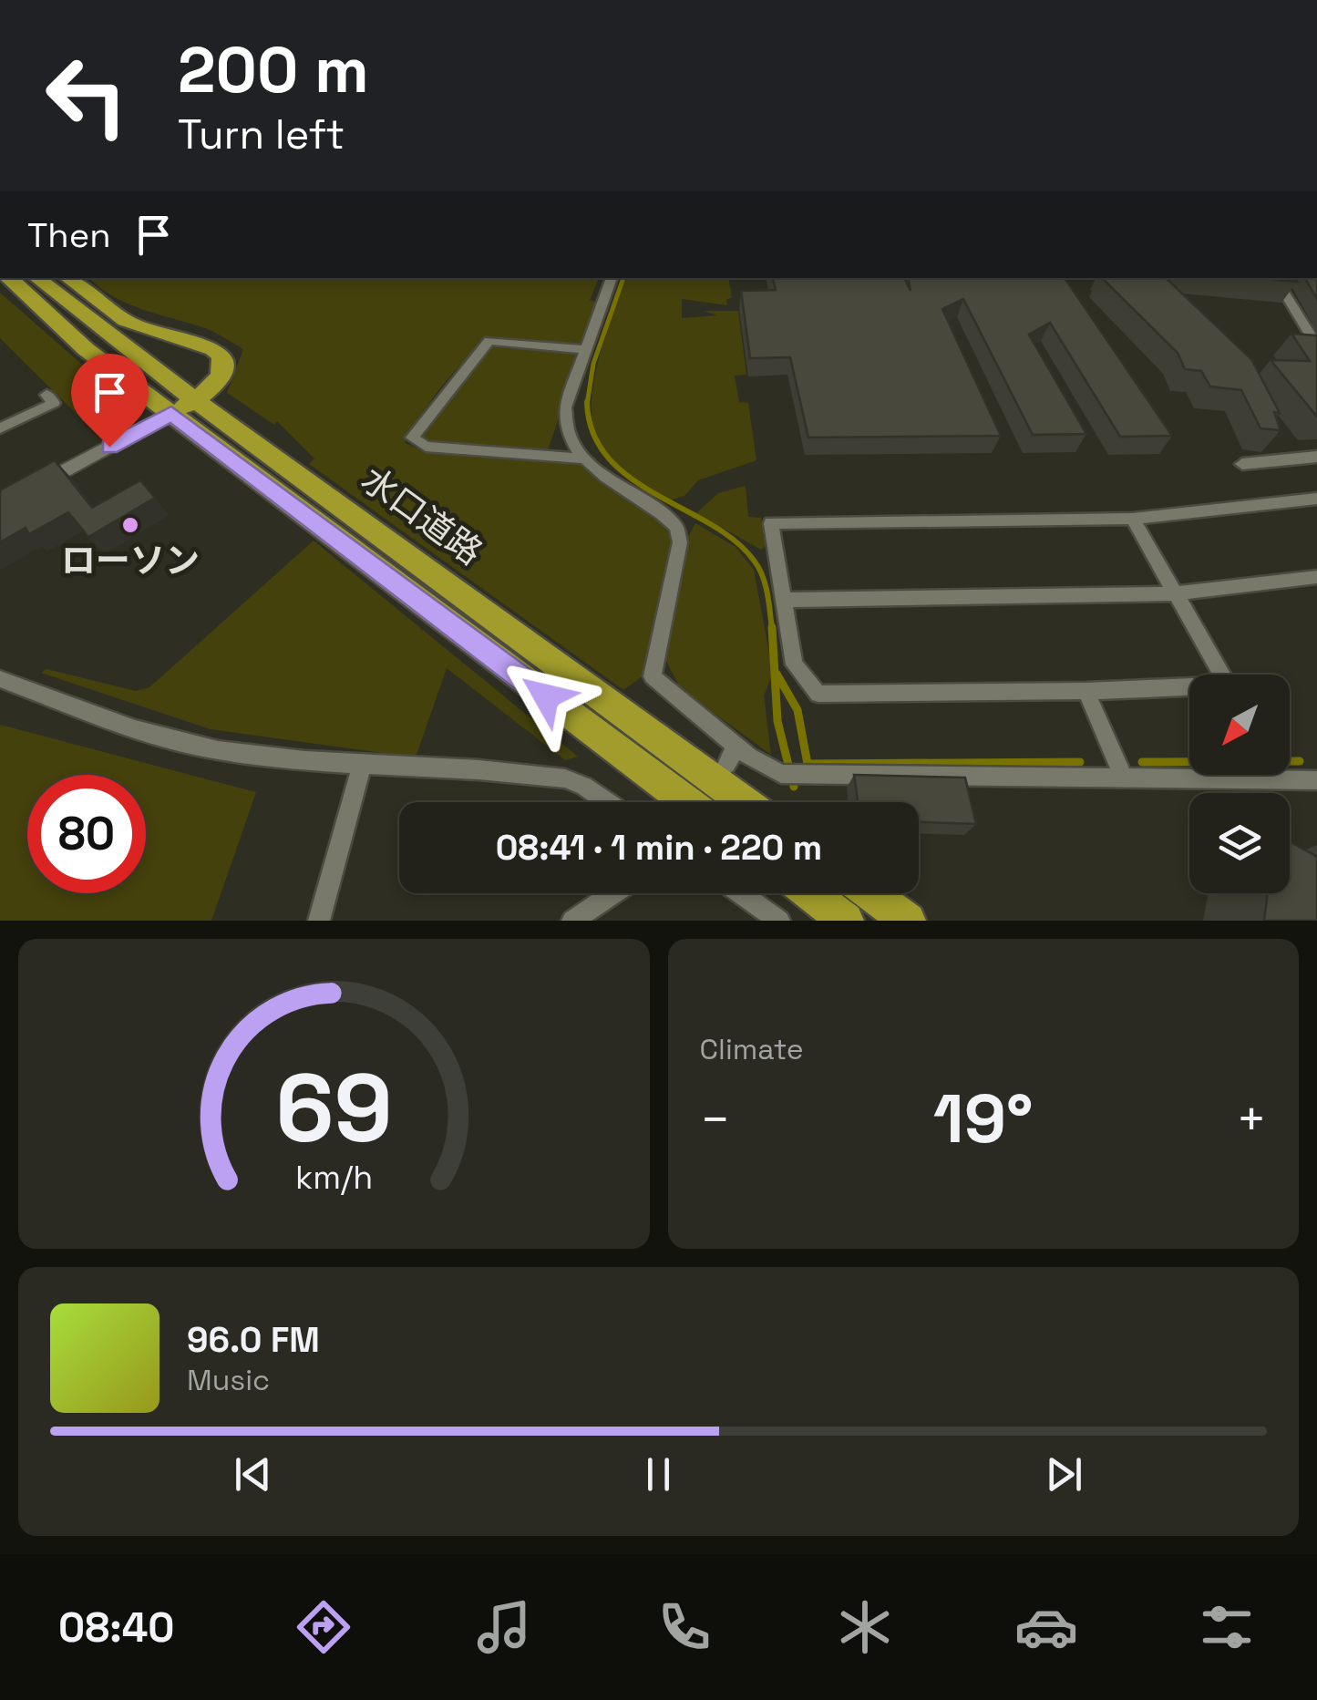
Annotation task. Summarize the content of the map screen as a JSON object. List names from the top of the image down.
{
  "streets": {
    "highway": ["水口道路"]
  },
  "places": ["ローソン"],
  "north": "bottom left",
  "page": {
    "turn": ["200 m", "Turn left"],
    "then": "Then",
    "limit": "80",
    "trip": "08:41 · 1 min · 220 m",
    "tile": "Climate",
    "heat": ["−", "19°", "+"],
    "song": ["96.0 FM", "Music"],
    "tabs": "08:40",
    "gauge": ["69", "km/h"]
  }
}
